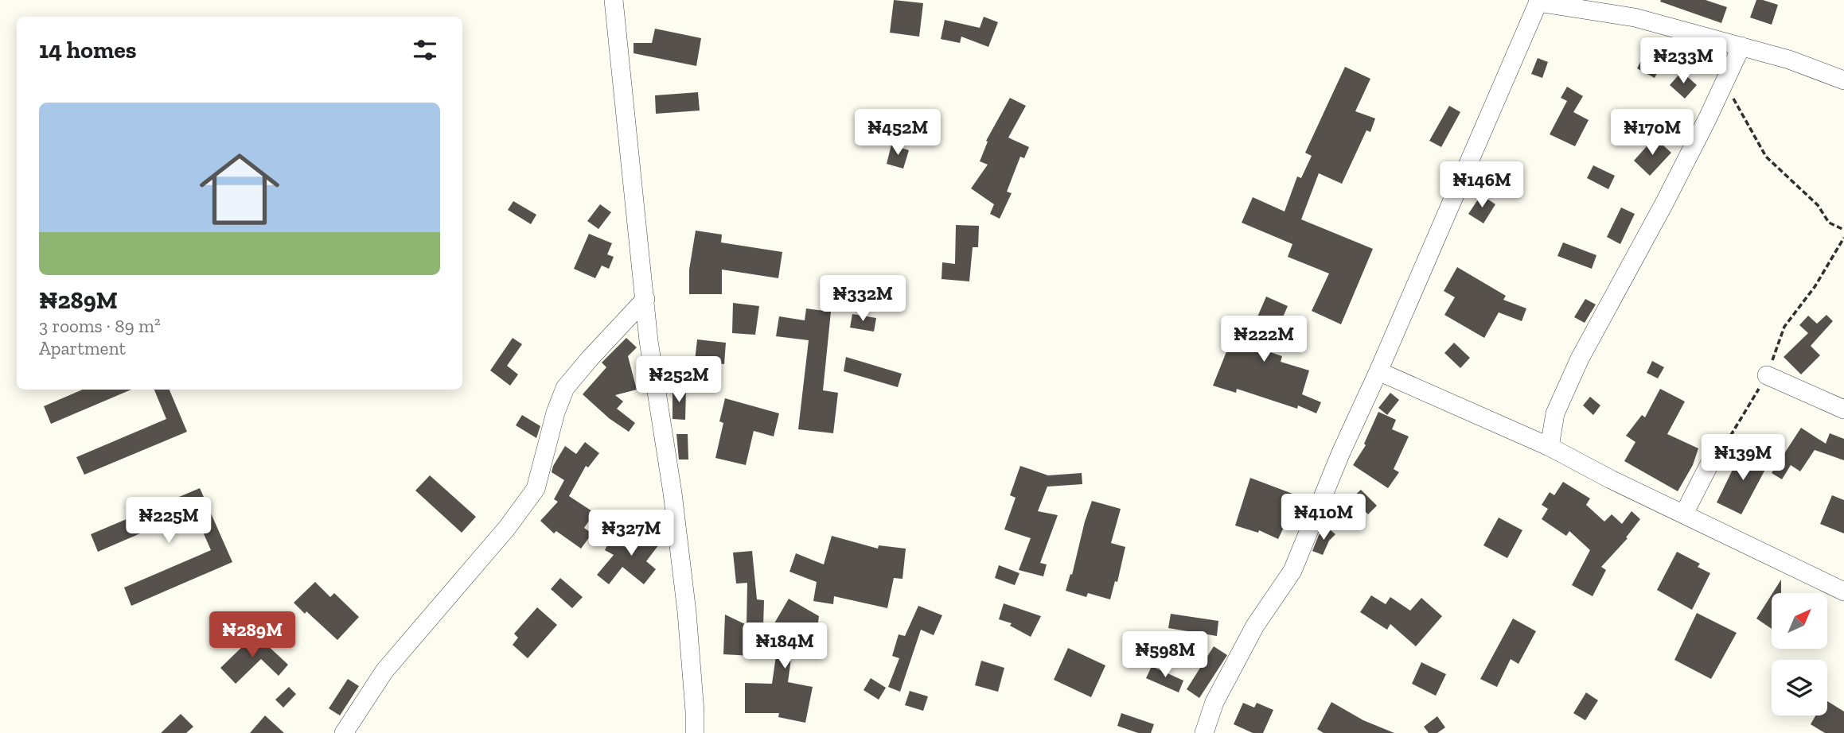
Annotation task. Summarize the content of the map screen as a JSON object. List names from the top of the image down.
{
  "north": "top right",
  "page": {
    "heading": "14 homes",
    "price": [
      "₦233M",
      "₦452M",
      "₦170M",
      "₦146M",
      "₦332M",
      "₦222M",
      "₦252M",
      "₦139M",
      "₦410M",
      "₦225M",
      "₦327M",
      "₦289M",
      "₦184M",
      "₦598M"
    ],
    "list": [
      {
        "name": "₦289M",
        "note": "3 rooms · 89 m² · Apartment"
      }
    ]
  }
}
